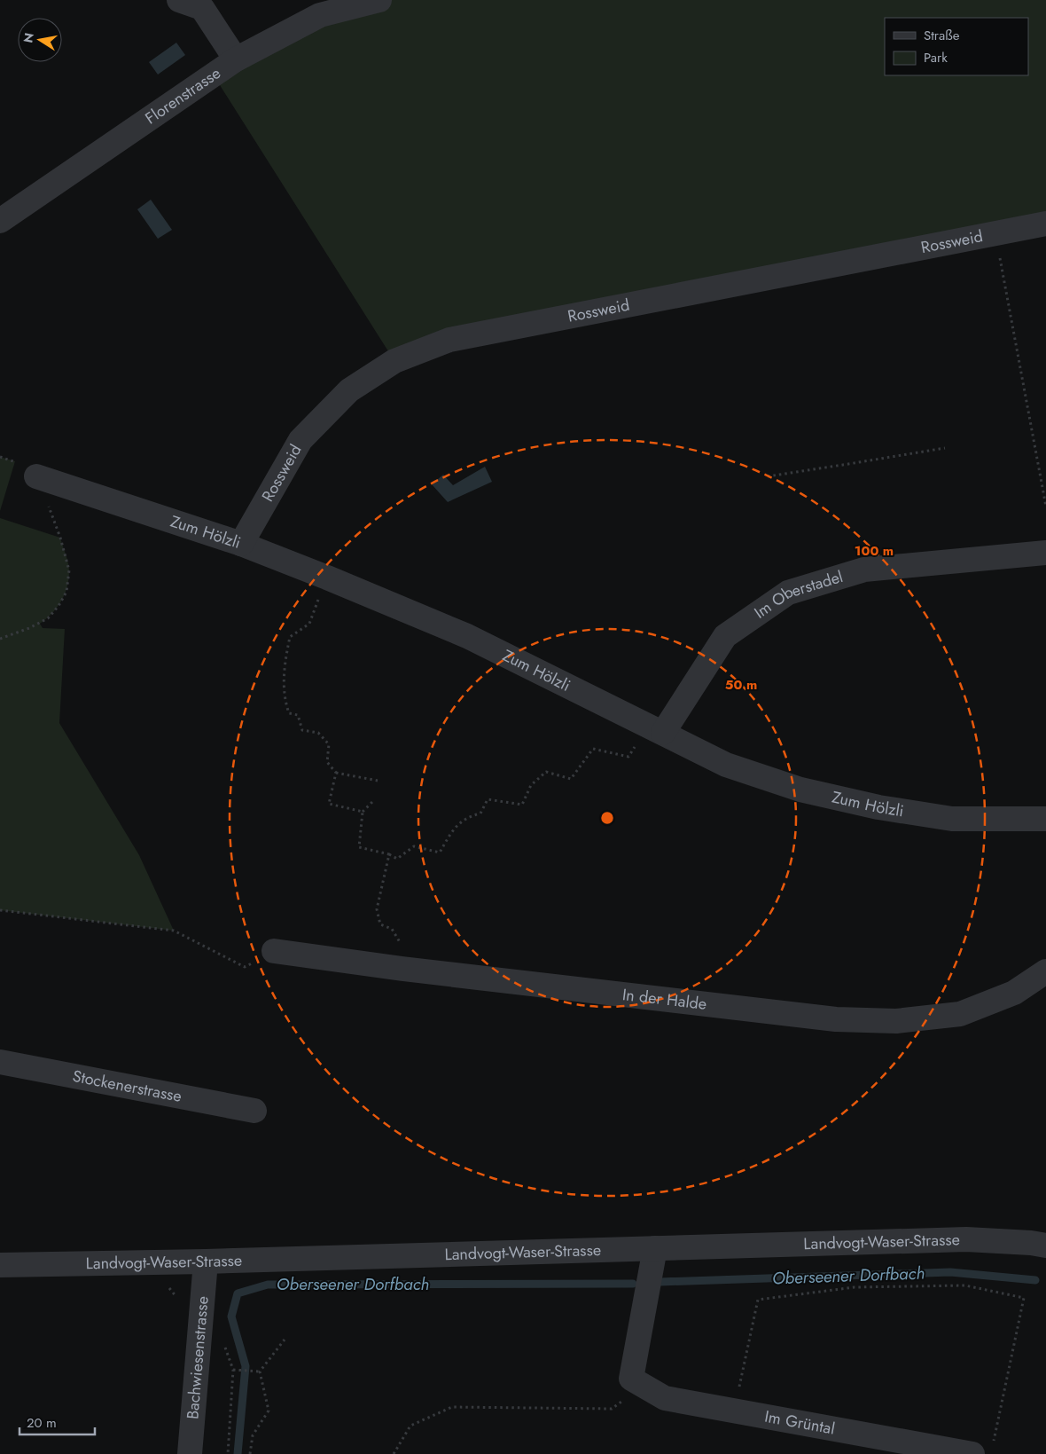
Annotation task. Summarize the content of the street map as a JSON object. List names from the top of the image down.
{
  "streets": {
    "street": [
      "Florenstrasse",
      "Rossweid",
      "Zum Hölzli",
      "Im Oberstadel",
      "In der Halde",
      "Stockenerstrasse",
      "Landvogt-Waser-Strasse",
      "Bachwiesenstrasse",
      "Im Grüntal"
    ]
  },
  "crossings": [
    ["Rossweid", "Zum Hölzli"],
    ["Zum Hölzli", "Im Oberstadel"],
    ["Landvogt-Waser-Strasse", "Bachwiesenstrasse"]
  ],
  "water": ["Oberseener Dorfbach"],
  "legend": ["Straße", "Park"],
  "scale_bar": "20 m",
  "north": "left",
  "rings": ["100 m", "50 m"]
}
